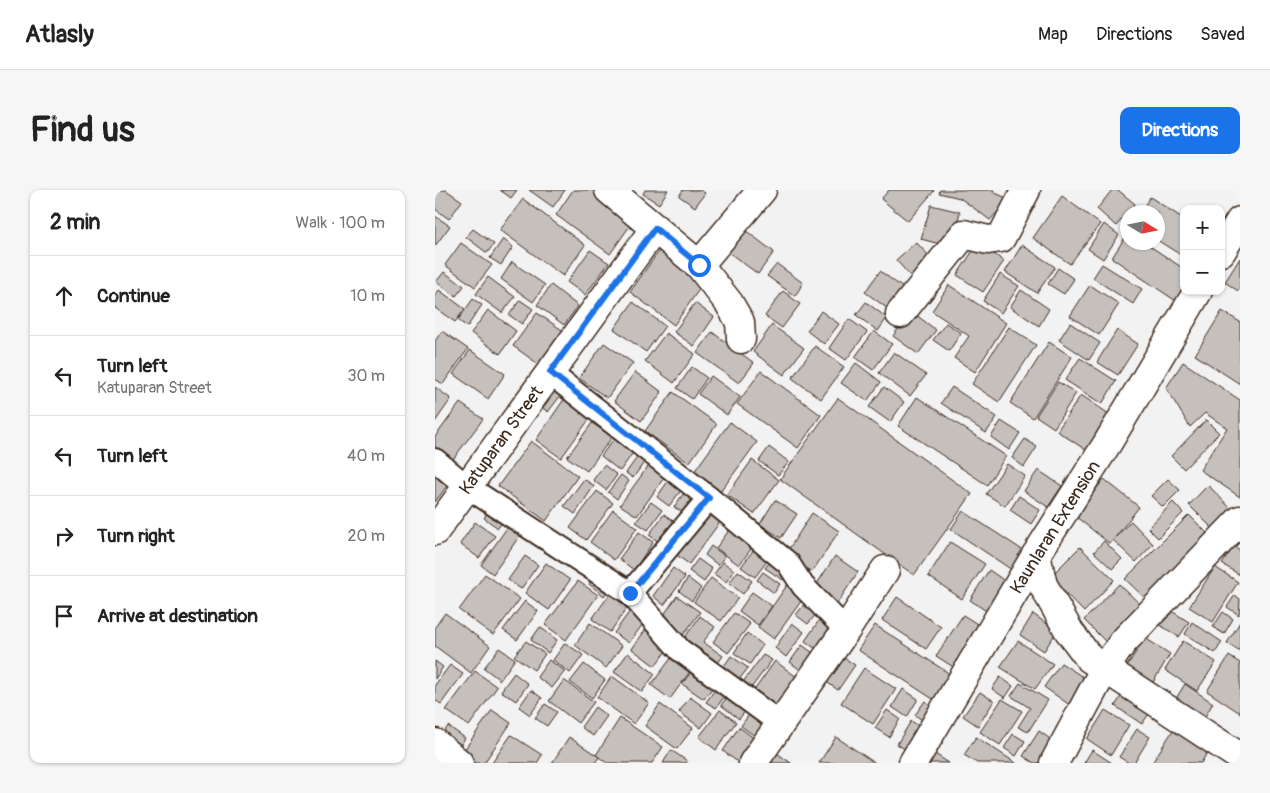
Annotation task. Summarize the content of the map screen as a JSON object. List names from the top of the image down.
{
  "streets": {
    "street": ["Katuparan Street", "Kaunlaran Extension"]
  },
  "north": "right",
  "page": {
    "header": "Atlasly",
    "nav": ["Map", "Directions", "Saved"],
    "buttons": "Directions",
    "title": "Find us",
    "heading": ["2 min", "Walk · 100 m"],
    "map_buttons": ["+", "−"],
    "list": [
      ["Continue", "10 m"],
      ["Turn left", "Katuparan Street", "30 m"],
      ["Turn left", "40 m"],
      ["Turn right", "20 m"],
      "Arrive at destination"
    ]
  }
}
